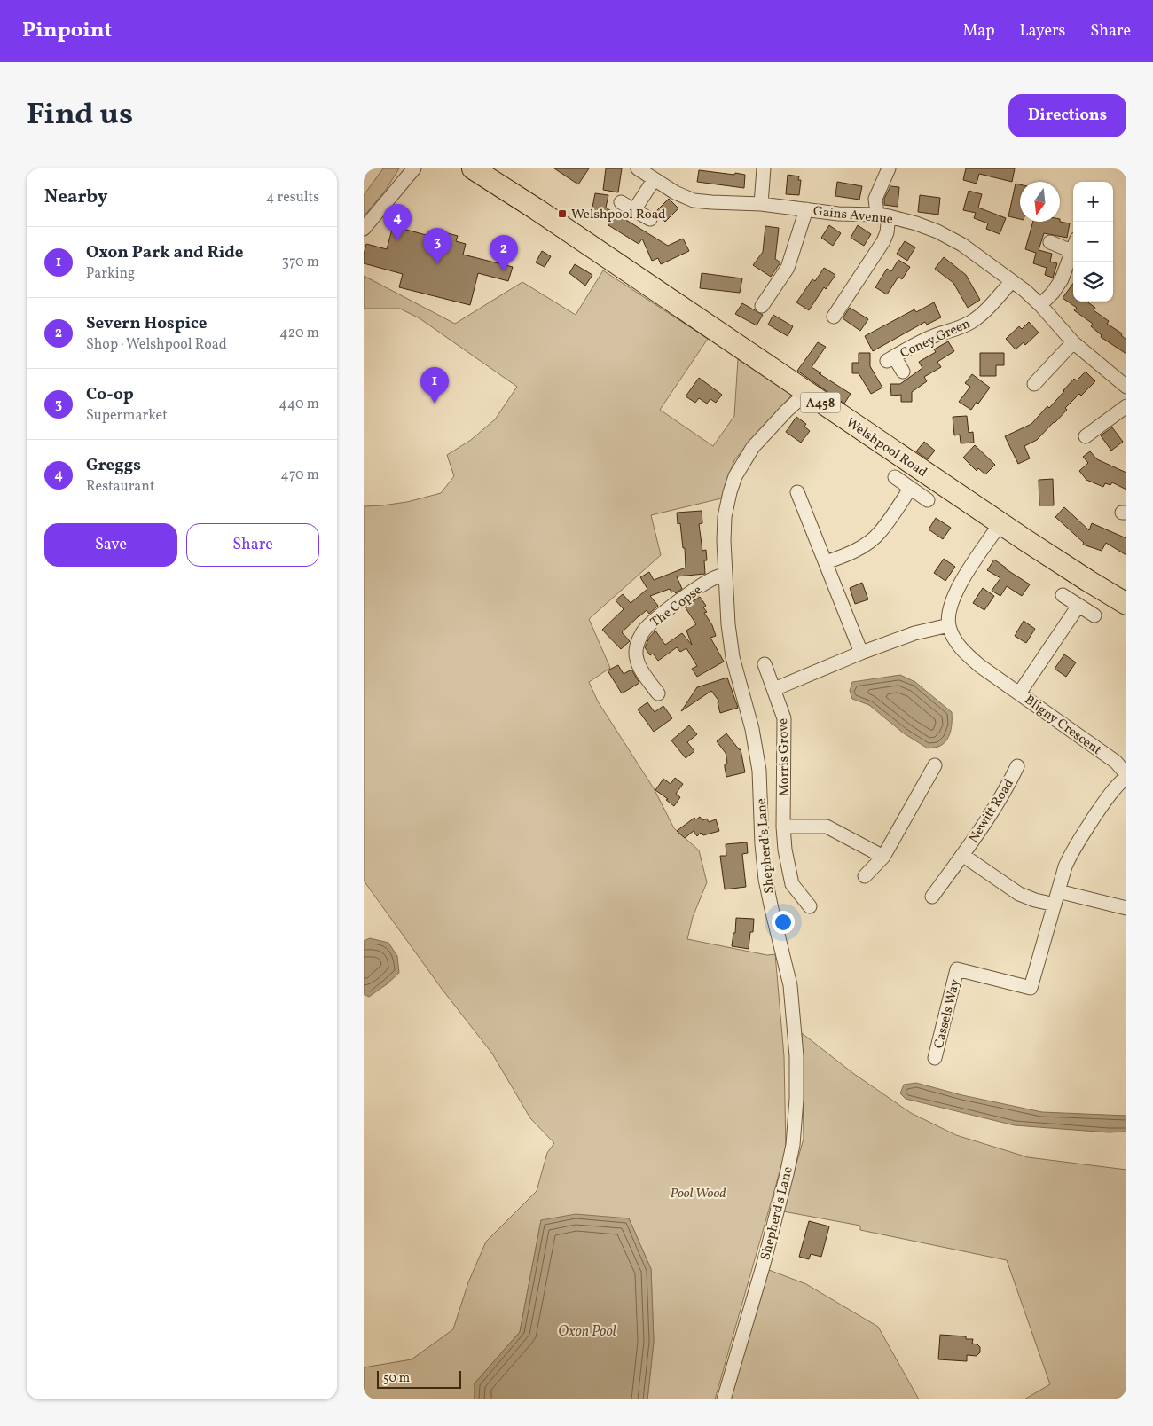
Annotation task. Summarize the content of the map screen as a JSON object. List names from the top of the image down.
{
  "streets": {
    "main road": ["A458", "Welshpool Road"],
    "street": [
      "Gains Avenue",
      "Coney Green",
      "The Copse",
      "Bligny Crescent",
      "Morris Grove",
      "Newitt Road",
      "Shepherd's Lane",
      "Cassels Way"
    ]
  },
  "crossings": [
    ["Gains Avenue", "Coney Green"],
    ["Welshpool Road", "Bligny Crescent"],
    ["Welshpool Road", "Shepherd's Lane"],
    ["The Copse", "Shepherd's Lane"],
    ["Newitt Road", "Cassels Way"]
  ],
  "water": ["Oxon Pool"],
  "parks": ["Pool Wood"],
  "places": {
    "transit": ["Welshpool Road"]
  },
  "scale_bar": "50 m",
  "north": "bottom",
  "page": {
    "header": "Pinpoint",
    "nav": ["Map", "Layers", "Share"],
    "title": "Find us",
    "buttons": [
      "Directions",
      ["Save", "Share"]
    ],
    "heading": ["Nearby", "4 results"],
    "map_buttons": ["+", "−"],
    "pins": [
      "4",
      "3",
      "2",
      "1"
    ],
    "list": [
      {
        "mark": "1",
        "name": "Oxon Park and Ride",
        "note": "Parking",
        "value": "370 m"
      },
      {
        "mark": "2",
        "name": "Severn Hospice",
        "note": "Shop · Welshpool Road",
        "value": "420 m"
      },
      {
        "mark": "3",
        "name": "Co-op",
        "note": "Supermarket",
        "value": "440 m"
      },
      {
        "mark": "4",
        "name": "Greggs",
        "note": "Restaurant",
        "value": "470 m"
      }
    ],
    "scale": "50 m"
  }
}
